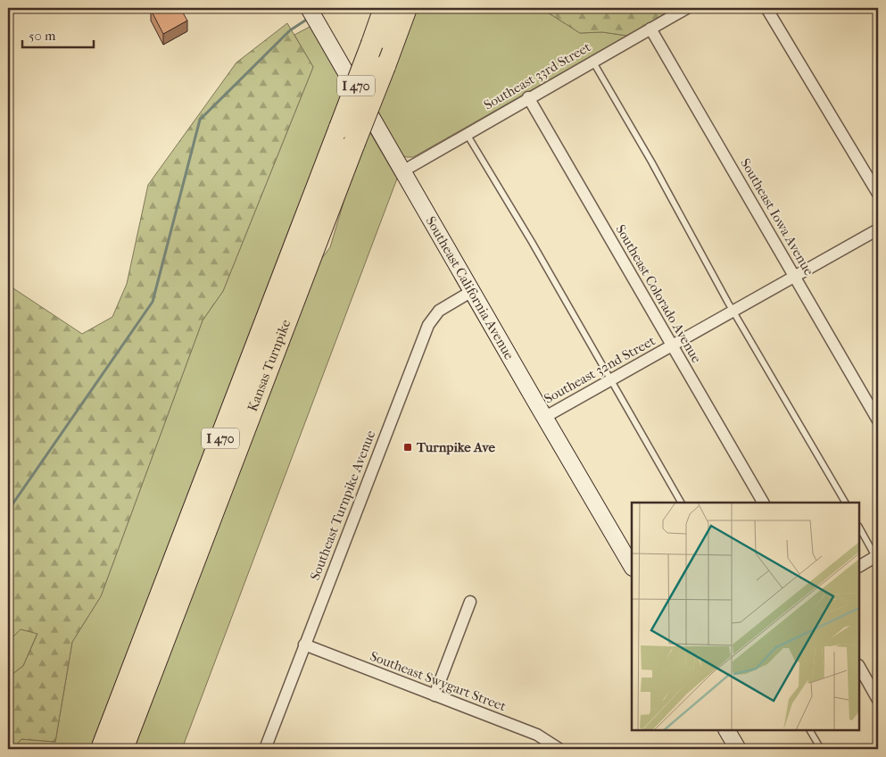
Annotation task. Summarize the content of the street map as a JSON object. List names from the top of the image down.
{
  "streets": {
    "highway": ["I 470", "Kansas Turnpike"],
    "main road": ["Southeast California Avenue"],
    "street": [
      "Southeast 33rd Street",
      "Southeast Iowa Avenue",
      "Southeast Colorado Avenue",
      "Southeast 32nd Street",
      "Southeast Turnpike Avenue",
      "Southeast Swygart Street"
    ]
  },
  "crossings": [
    ["Southeast 33rd Street", "Southeast Iowa Avenue"],
    ["Southeast 33rd Street", "Southeast California Avenue"],
    ["Southeast 33rd Street", "Southeast Colorado Avenue"],
    ["Southeast Iowa Avenue", "Southeast 32nd Street"],
    ["Southeast California Avenue", "Southeast 32nd Street"],
    ["Southeast California Avenue", "Southeast Turnpike Avenue"],
    ["Southeast Colorado Avenue", "Southeast 32nd Street"],
    ["Southeast Turnpike Avenue", "Southeast Swygart Street"]
  ],
  "places": {
    "transit": ["Turnpike Ave"]
  },
  "scale_bar": "50 m"
}
